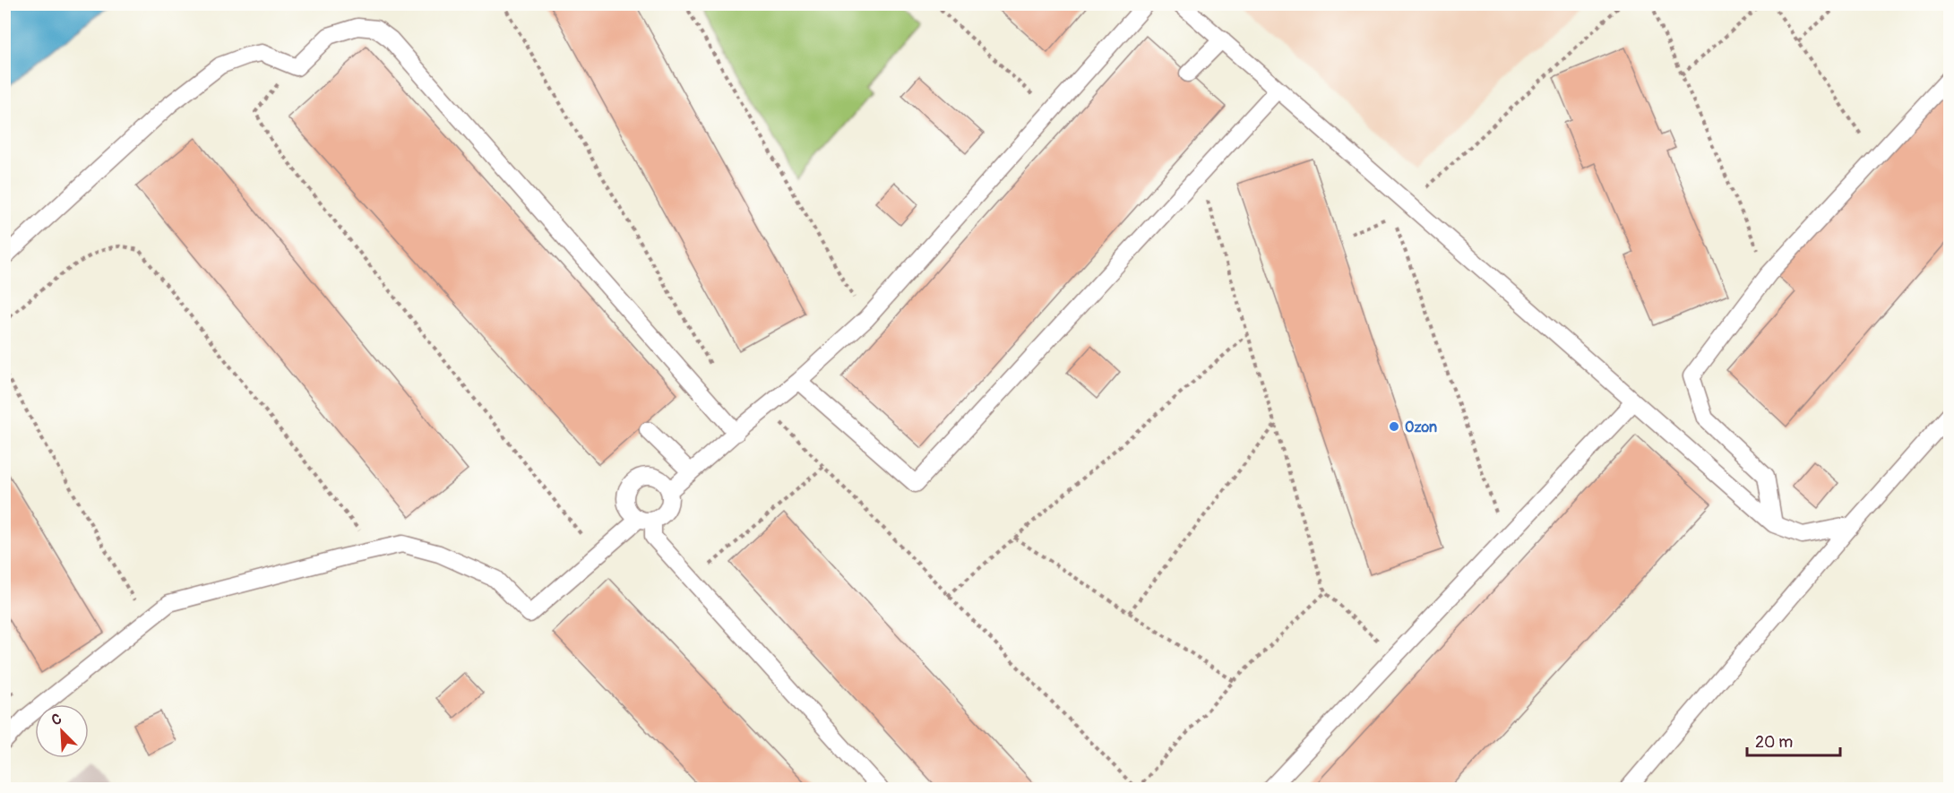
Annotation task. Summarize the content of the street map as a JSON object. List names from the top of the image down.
{
  "places": ["Ozon"],
  "scale_bar": "20 m",
  "north": "top left"
}
